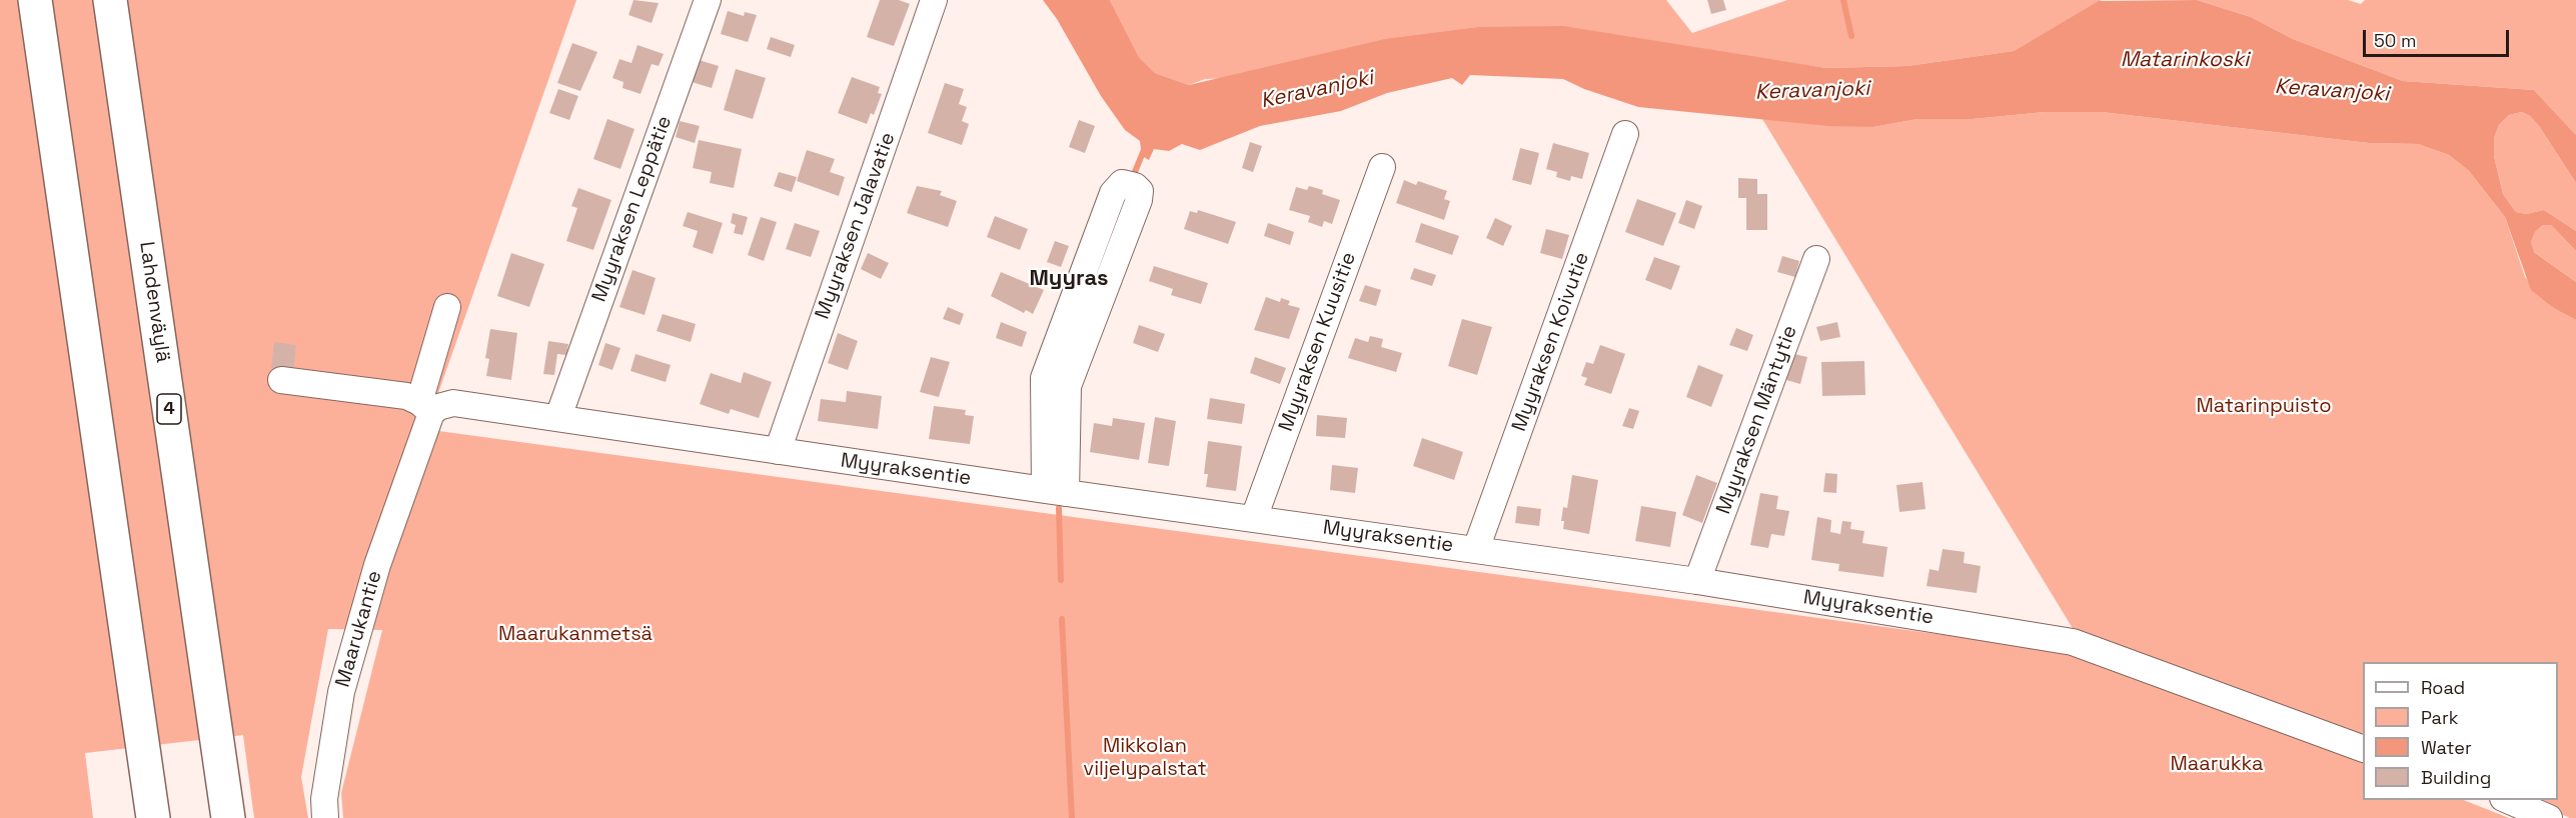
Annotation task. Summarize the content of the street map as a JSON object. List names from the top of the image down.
{
  "streets": {
    "highway": ["Lahdenväylä", "4"],
    "street": [
      "Myyraksen Leppätie",
      "Myyraksen Jalavatie",
      "Myyraksen Kuusitie",
      "Myyraksen Koivutie",
      "Myyraksen Mäntytie",
      "Myyraksentie",
      "Maarukantie"
    ]
  },
  "crossings": [
    ["Myyraksen Leppätie", "Myyraksentie"],
    ["Myyraksen Jalavatie", "Myyraksentie"],
    ["Myyraksen Kuusitie", "Myyraksentie"],
    ["Myyraksen Koivutie", "Myyraksentie"],
    ["Myyraksen Mäntytie", "Myyraksentie"],
    ["Myyraksentie", "Maarukantie"]
  ],
  "districts": ["Myyras"],
  "water": ["Matarinkoski", "Keravanjoki"],
  "parks": [
    "Matarinpuisto",
    "Maarukanmetsä",
    "Mikkolan viljelypalstat",
    "Maarukka"
  ],
  "legend": [
    "Road",
    "Park",
    "Water",
    "Building"
  ],
  "scale_bar": "50 m"
}
